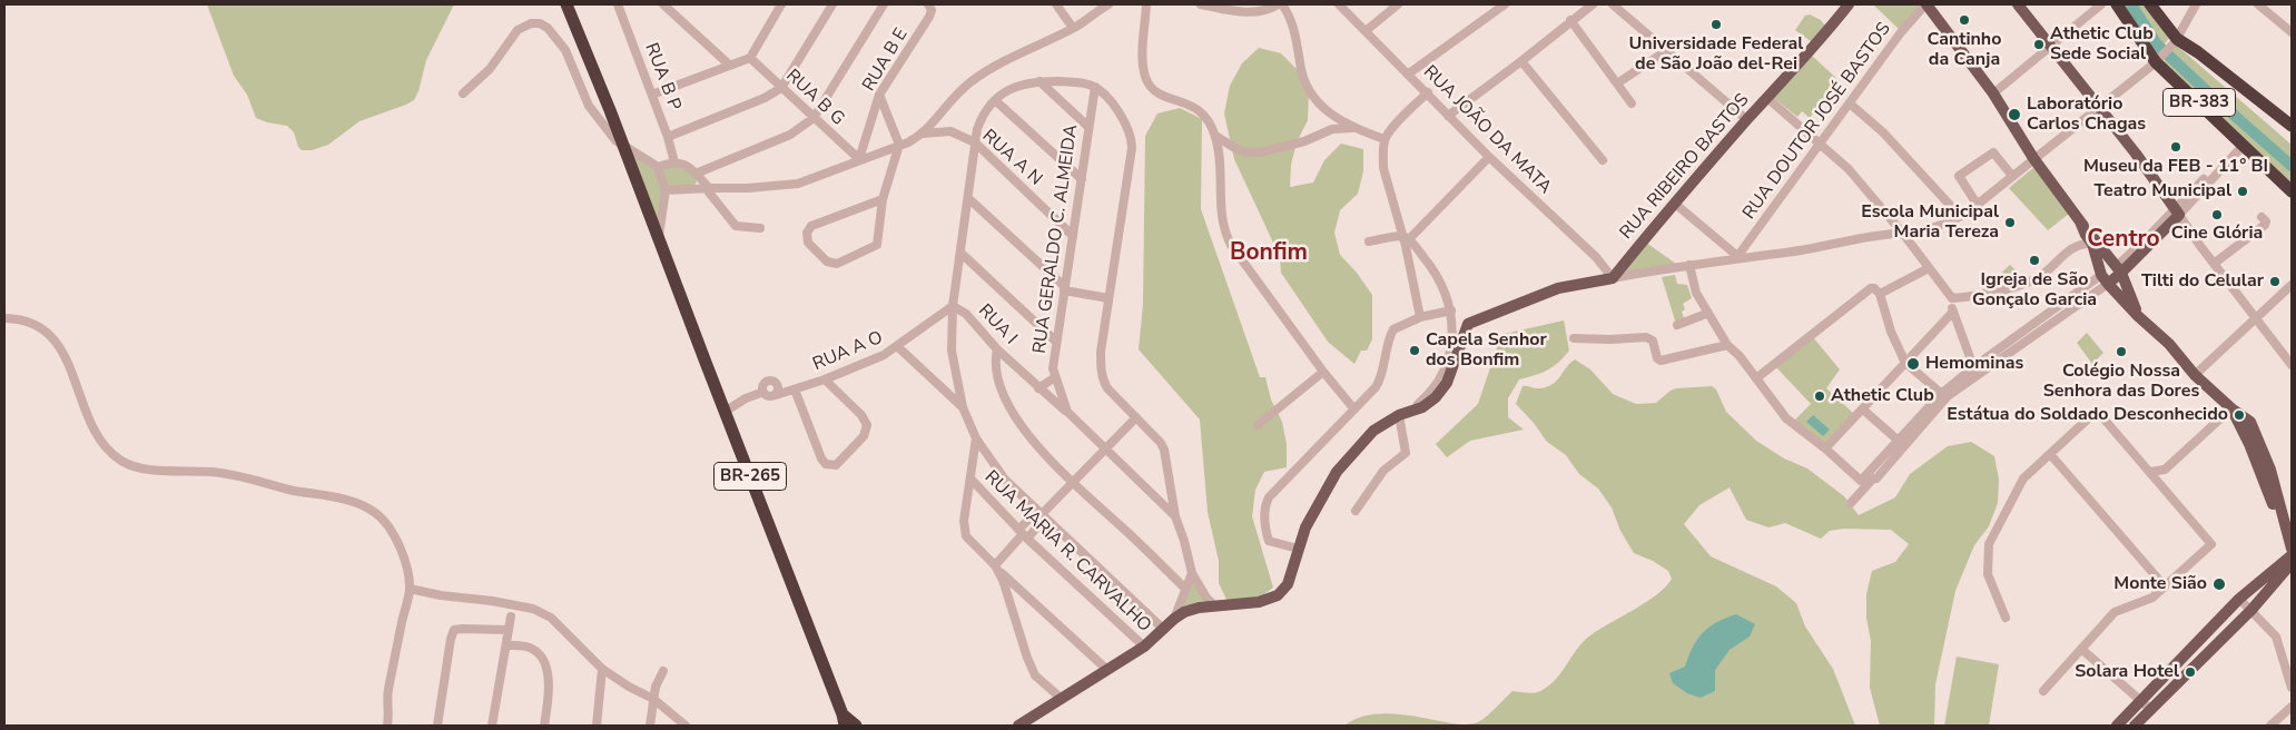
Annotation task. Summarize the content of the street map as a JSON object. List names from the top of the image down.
{
  "streets": {
    "highway": ["BR-383", "BR-265"],
    "main road": ["RUA RIBEIRO BASTOS"],
    "street": [
      "RUA B E",
      "RUA B P",
      "RUA B G",
      "RUA DOUTOR JOSÉ BASTOS",
      "RUA JOÃO DA MATA",
      "RUA A N",
      "RUA GERALDO C. ALMEIDA",
      "RUA I",
      "RUA A O",
      "RUA MARIA R. CARVALHO"
    ]
  },
  "crossings": [
    ["RUA B E", "RUA B G"],
    ["RUA JOÃO DA MATA", "RUA RIBEIRO BASTOS"],
    ["RUA A N", "RUA GERALDO C. ALMEIDA"],
    ["RUA GERALDO C. ALMEIDA", "RUA I"],
    ["RUA I", "RUA A O"]
  ],
  "districts": ["Centro", "Bonfim"],
  "places": [
    "Cantinho da Canja",
    "Universidade Federal de São João del-Rei",
    "Athetic Club Sede Social",
    "Laboratório Carlos Chagas",
    "Museu da FEB - 11° BI",
    "Teatro Municipal",
    "Cine Glória",
    "Escola Municipal Maria Tereza",
    "Igreja de São Gonçalo Garcia",
    "Tilti do Celular",
    "Capela Senhor dos Bonfim",
    "Colégio Nossa Senhora das Dores",
    "Hemominas",
    "Athetic Club",
    "Estátua do Soldado Desconhecido",
    "Monte Sião",
    "Solara Hotel"
  ]
}
